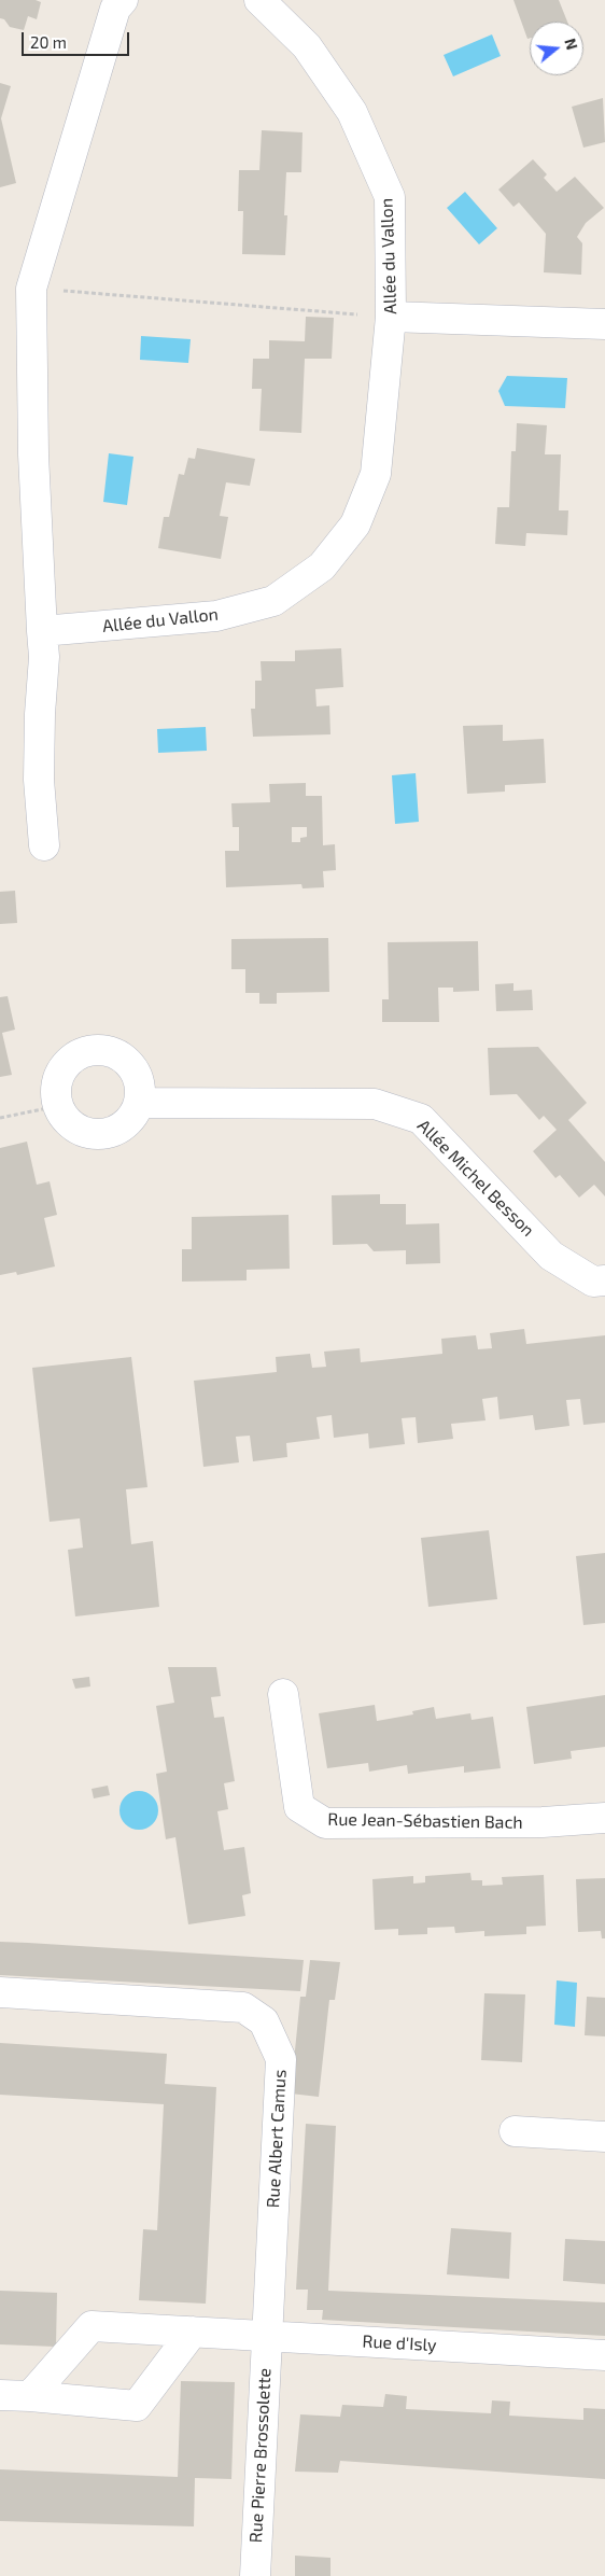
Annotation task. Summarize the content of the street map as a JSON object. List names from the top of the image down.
{
  "streets": {
    "street": [
      "Allée du Vallon",
      "Allée Michel Besson",
      "Rue Jean-Sébastien Bach",
      "Rue Albert Camus",
      "Rue d'Isly",
      "Rue Pierre Brossolette"
    ]
  },
  "crossings": [
    ["Rue Albert Camus", "Rue d'Isly"],
    ["Rue Albert Camus", "Rue Pierre Brossolette"],
    ["Rue d'Isly", "Rue Pierre Brossolette"]
  ],
  "scale_bar": "20 m",
  "north": "right"
}
